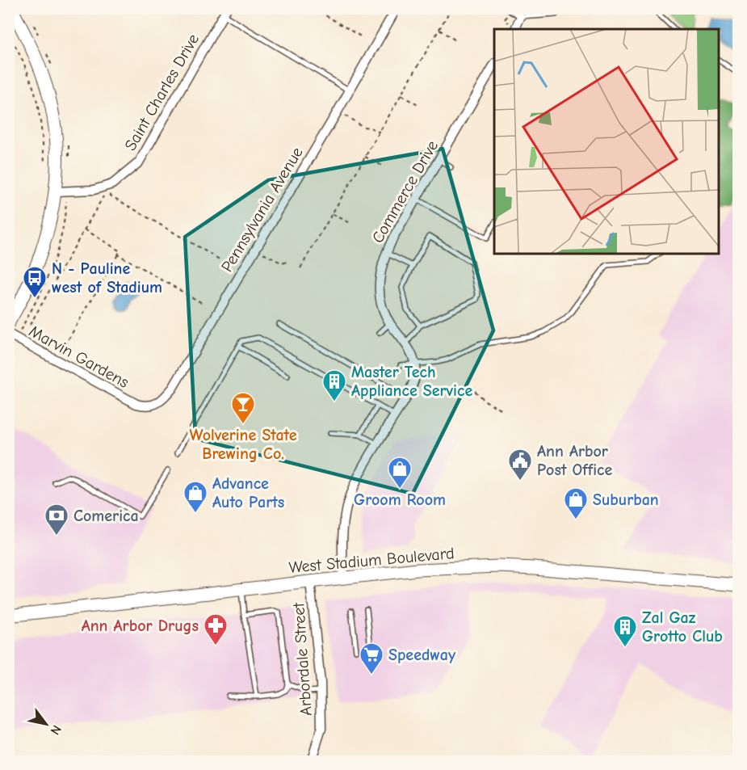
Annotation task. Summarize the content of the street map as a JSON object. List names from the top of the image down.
{
  "streets": {
    "main road": ["West Stadium Boulevard"],
    "street": [
      "Saint Charles Drive",
      "Commerce Drive",
      "Pennsylvania Avenue",
      "Marvin Gardens",
      "Arbordale Street"
    ]
  },
  "crossings": [
    ["Pennsylvania Avenue", "Marvin Gardens"],
    ["West Stadium Boulevard", "Arbordale Street"]
  ],
  "places": {
    "bus stop": ["N - Pauline west of Stadium"],
    "building": ["Master Tech Appliance Service", "Zal Gaz Grotto Club"],
    "bar": ["Wolverine State Brewing Co."],
    "public building": ["Ann Arbor Post Office"],
    "shop": ["Groom Room", "Advance Auto Parts", "Suburban"],
    "bank": ["Comerica"],
    "pharmacy": ["Ann Arbor Drugs"],
    "supermarket": ["Speedway"]
  },
  "north": "bottom right"
}
